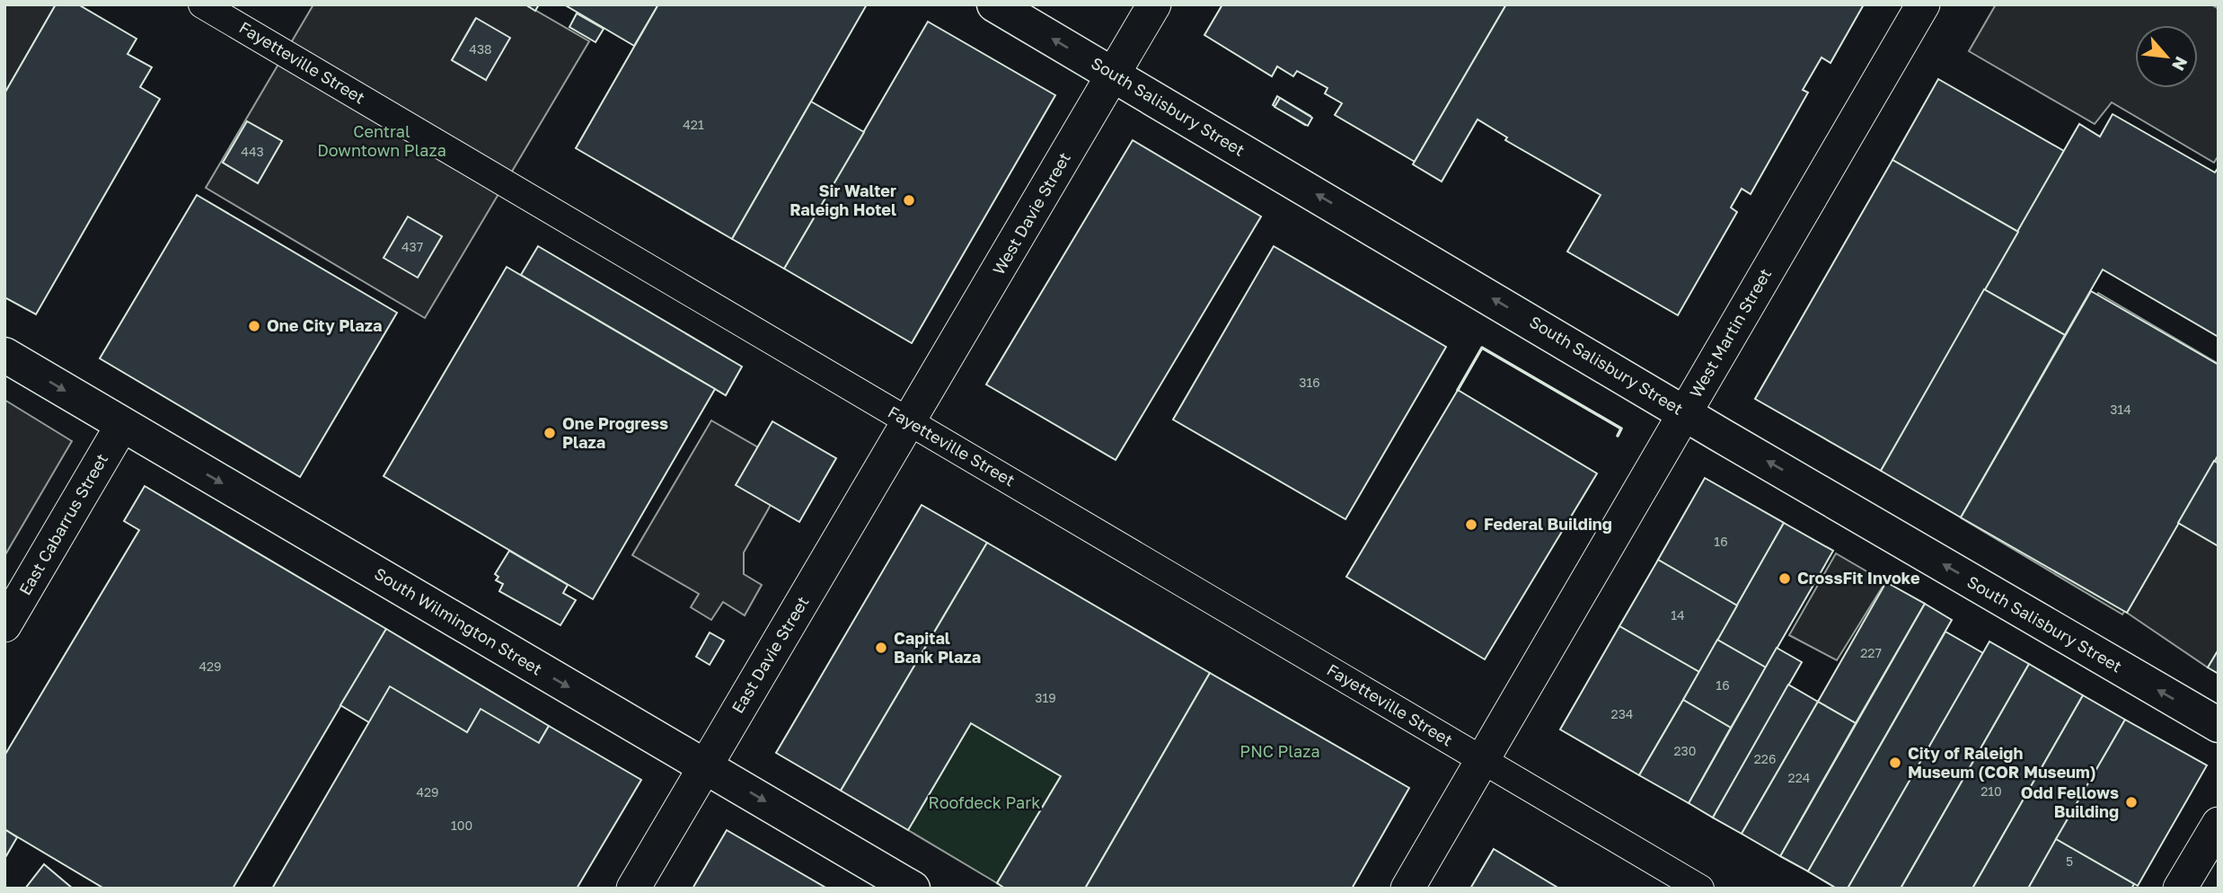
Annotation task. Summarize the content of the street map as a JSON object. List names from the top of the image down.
{
  "streets": {
    "main road": ["South Salisbury Street", "South Wilmington Street"],
    "street": [
      "Fayetteville Street",
      "West Davie Street",
      "West Martin Street",
      "East Cabarrus Street",
      "East Davie Street"
    ]
  },
  "crossings": [
    ["Fayetteville Street", "West Davie Street"],
    ["Fayetteville Street", "West Martin Street"],
    ["Fayetteville Street", "East Davie Street"],
    ["South Salisbury Street", "West Davie Street"],
    ["South Salisbury Street", "West Martin Street"],
    ["West Davie Street", "East Davie Street"],
    ["East Cabarrus Street", "South Wilmington Street"],
    ["South Wilmington Street", "East Davie Street"]
  ],
  "one_way": ["South Salisbury Street", "South Wilmington Street"],
  "parks": ["Central Downtown Plaza", "PNC Plaza", "Roofdeck Park"],
  "places": [
    "Sir Walter Raleigh Hotel",
    "One City Plaza",
    "One Progress Plaza",
    "Federal Building",
    "CrossFit Invoke",
    "Capital Bank Plaza",
    "City of Raleigh Museum (COR Museum)",
    "Odd Fellows Building"
  ],
  "house_numbers": [
    "438",
    "421",
    "443",
    "437",
    "316",
    "314",
    "16",
    "14",
    "227",
    "429",
    "16",
    "319",
    "234",
    "230",
    "226",
    "224",
    "210",
    "429",
    "100",
    "5"
  ],
  "north": "bottom right"
}
